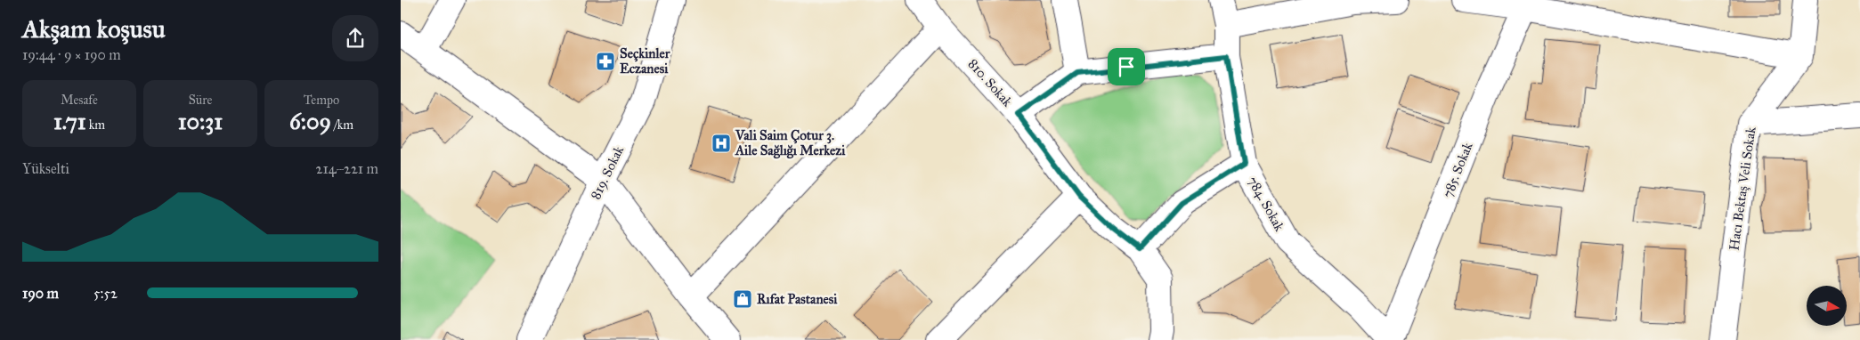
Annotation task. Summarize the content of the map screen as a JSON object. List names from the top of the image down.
{
  "streets": {
    "street": [
      "810. Sokak",
      "785. Sokak",
      "819. Sokak",
      "Hacı Bektaş Veli Sokak",
      "784. Sokak"
    ]
  },
  "crossings": [
    ["785. Sokak", "784. Sokak"]
  ],
  "places": {
    "pharmacy": ["Seçkinler Eczanesi"],
    "hospital": ["Vali Saim Çotur 3. Aile Sağlığı Merkezi"],
    "shop": ["Rıfat Pastanesi"]
  },
  "north": "right",
  "page": {
    "heading": ["Akşam koşusu", "19:44 · 9 × 190 m"],
    "stats": [
      ["Mesafe", "1.71 km"],
      ["Süre", "10:31"],
      ["Tempo", "6:09 /km"]
    ],
    "chart": ["Yükselti", "214–221 m"],
    "list": [
      {
        "name": "190 m",
        "note": "5:52"
      }
    ]
  }
}
